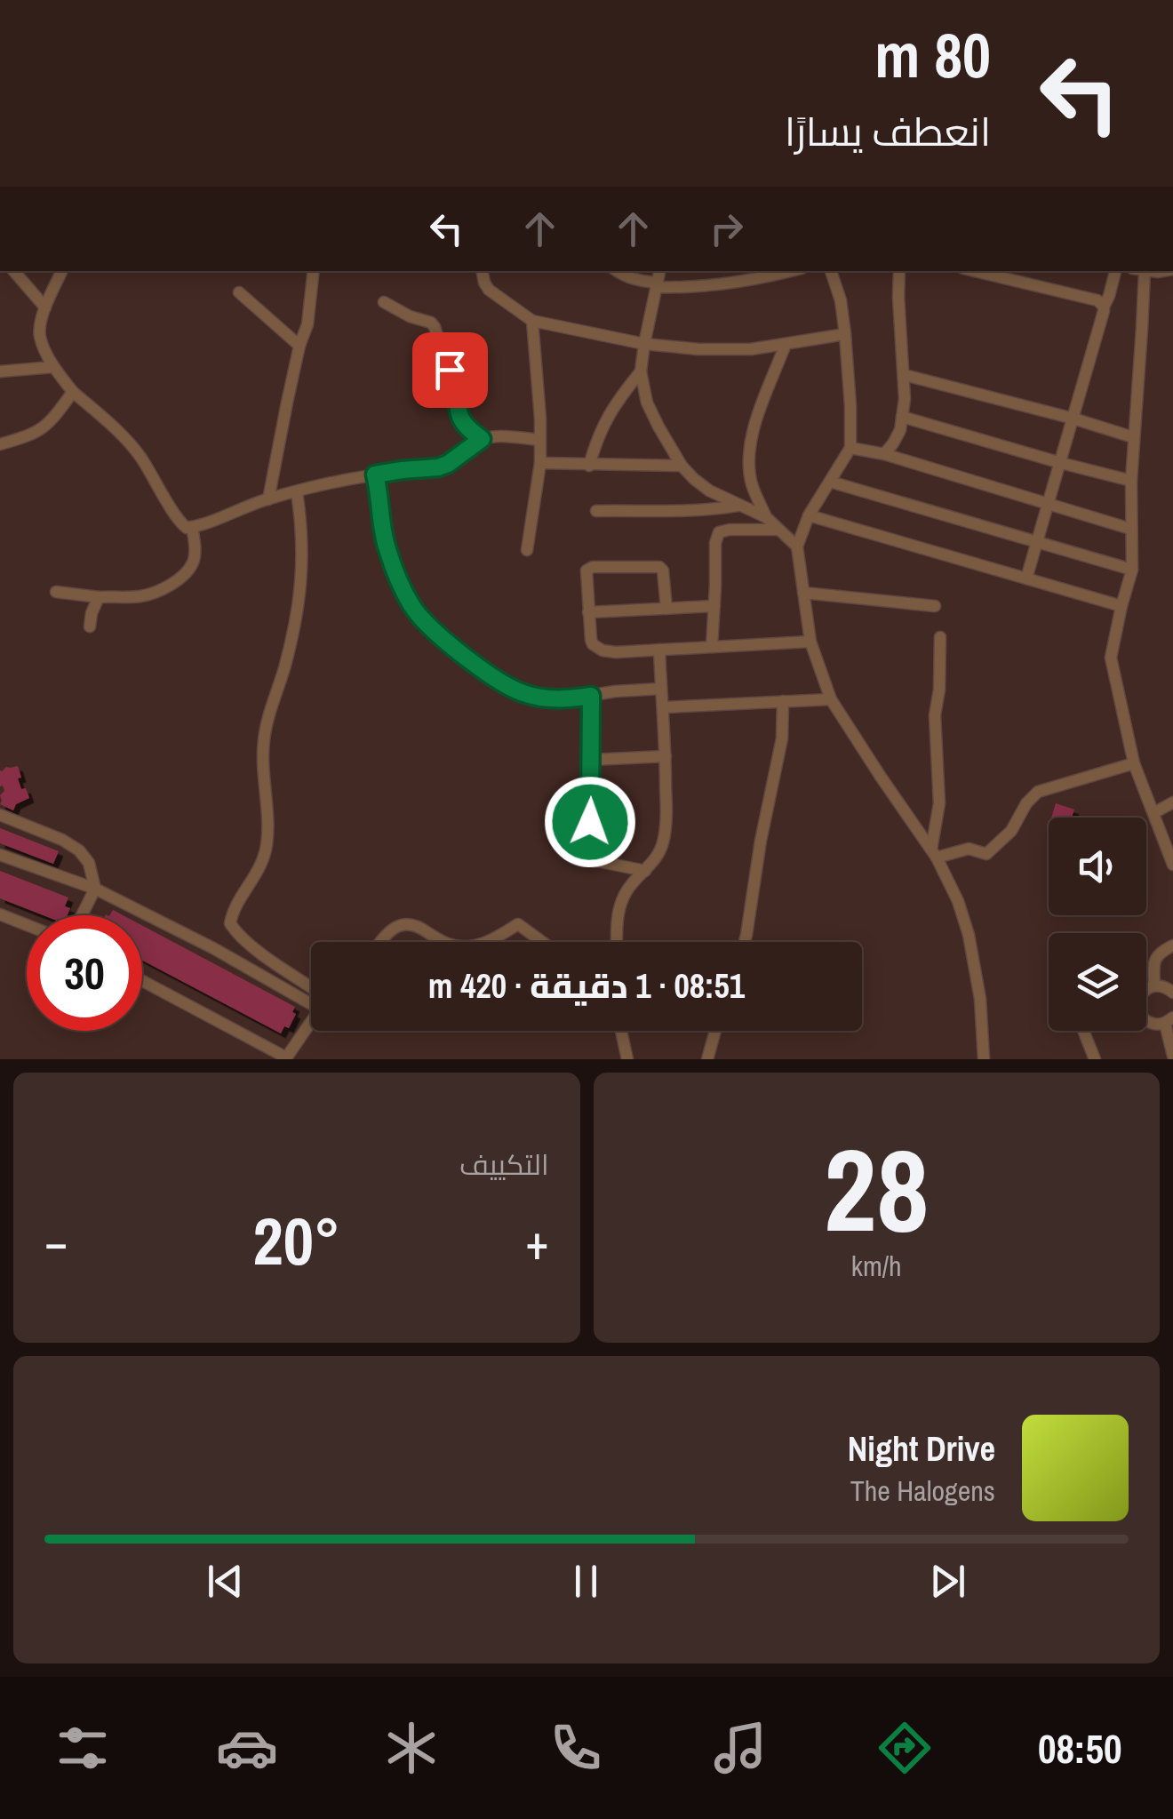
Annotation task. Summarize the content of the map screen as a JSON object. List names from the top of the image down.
{
  "page": {
    "turn": ["80 m", "انعطف يسارًا"],
    "limit": "30",
    "trip": "08:51 · 1 دقيقة · 420 m",
    "tile": [
      ["28", "km/h"],
      "التكييف"
    ],
    "heat": ["−", "20°", "+"],
    "song": ["Night Drive", "The Halogens"],
    "tabs": "08:50"
  }
}
